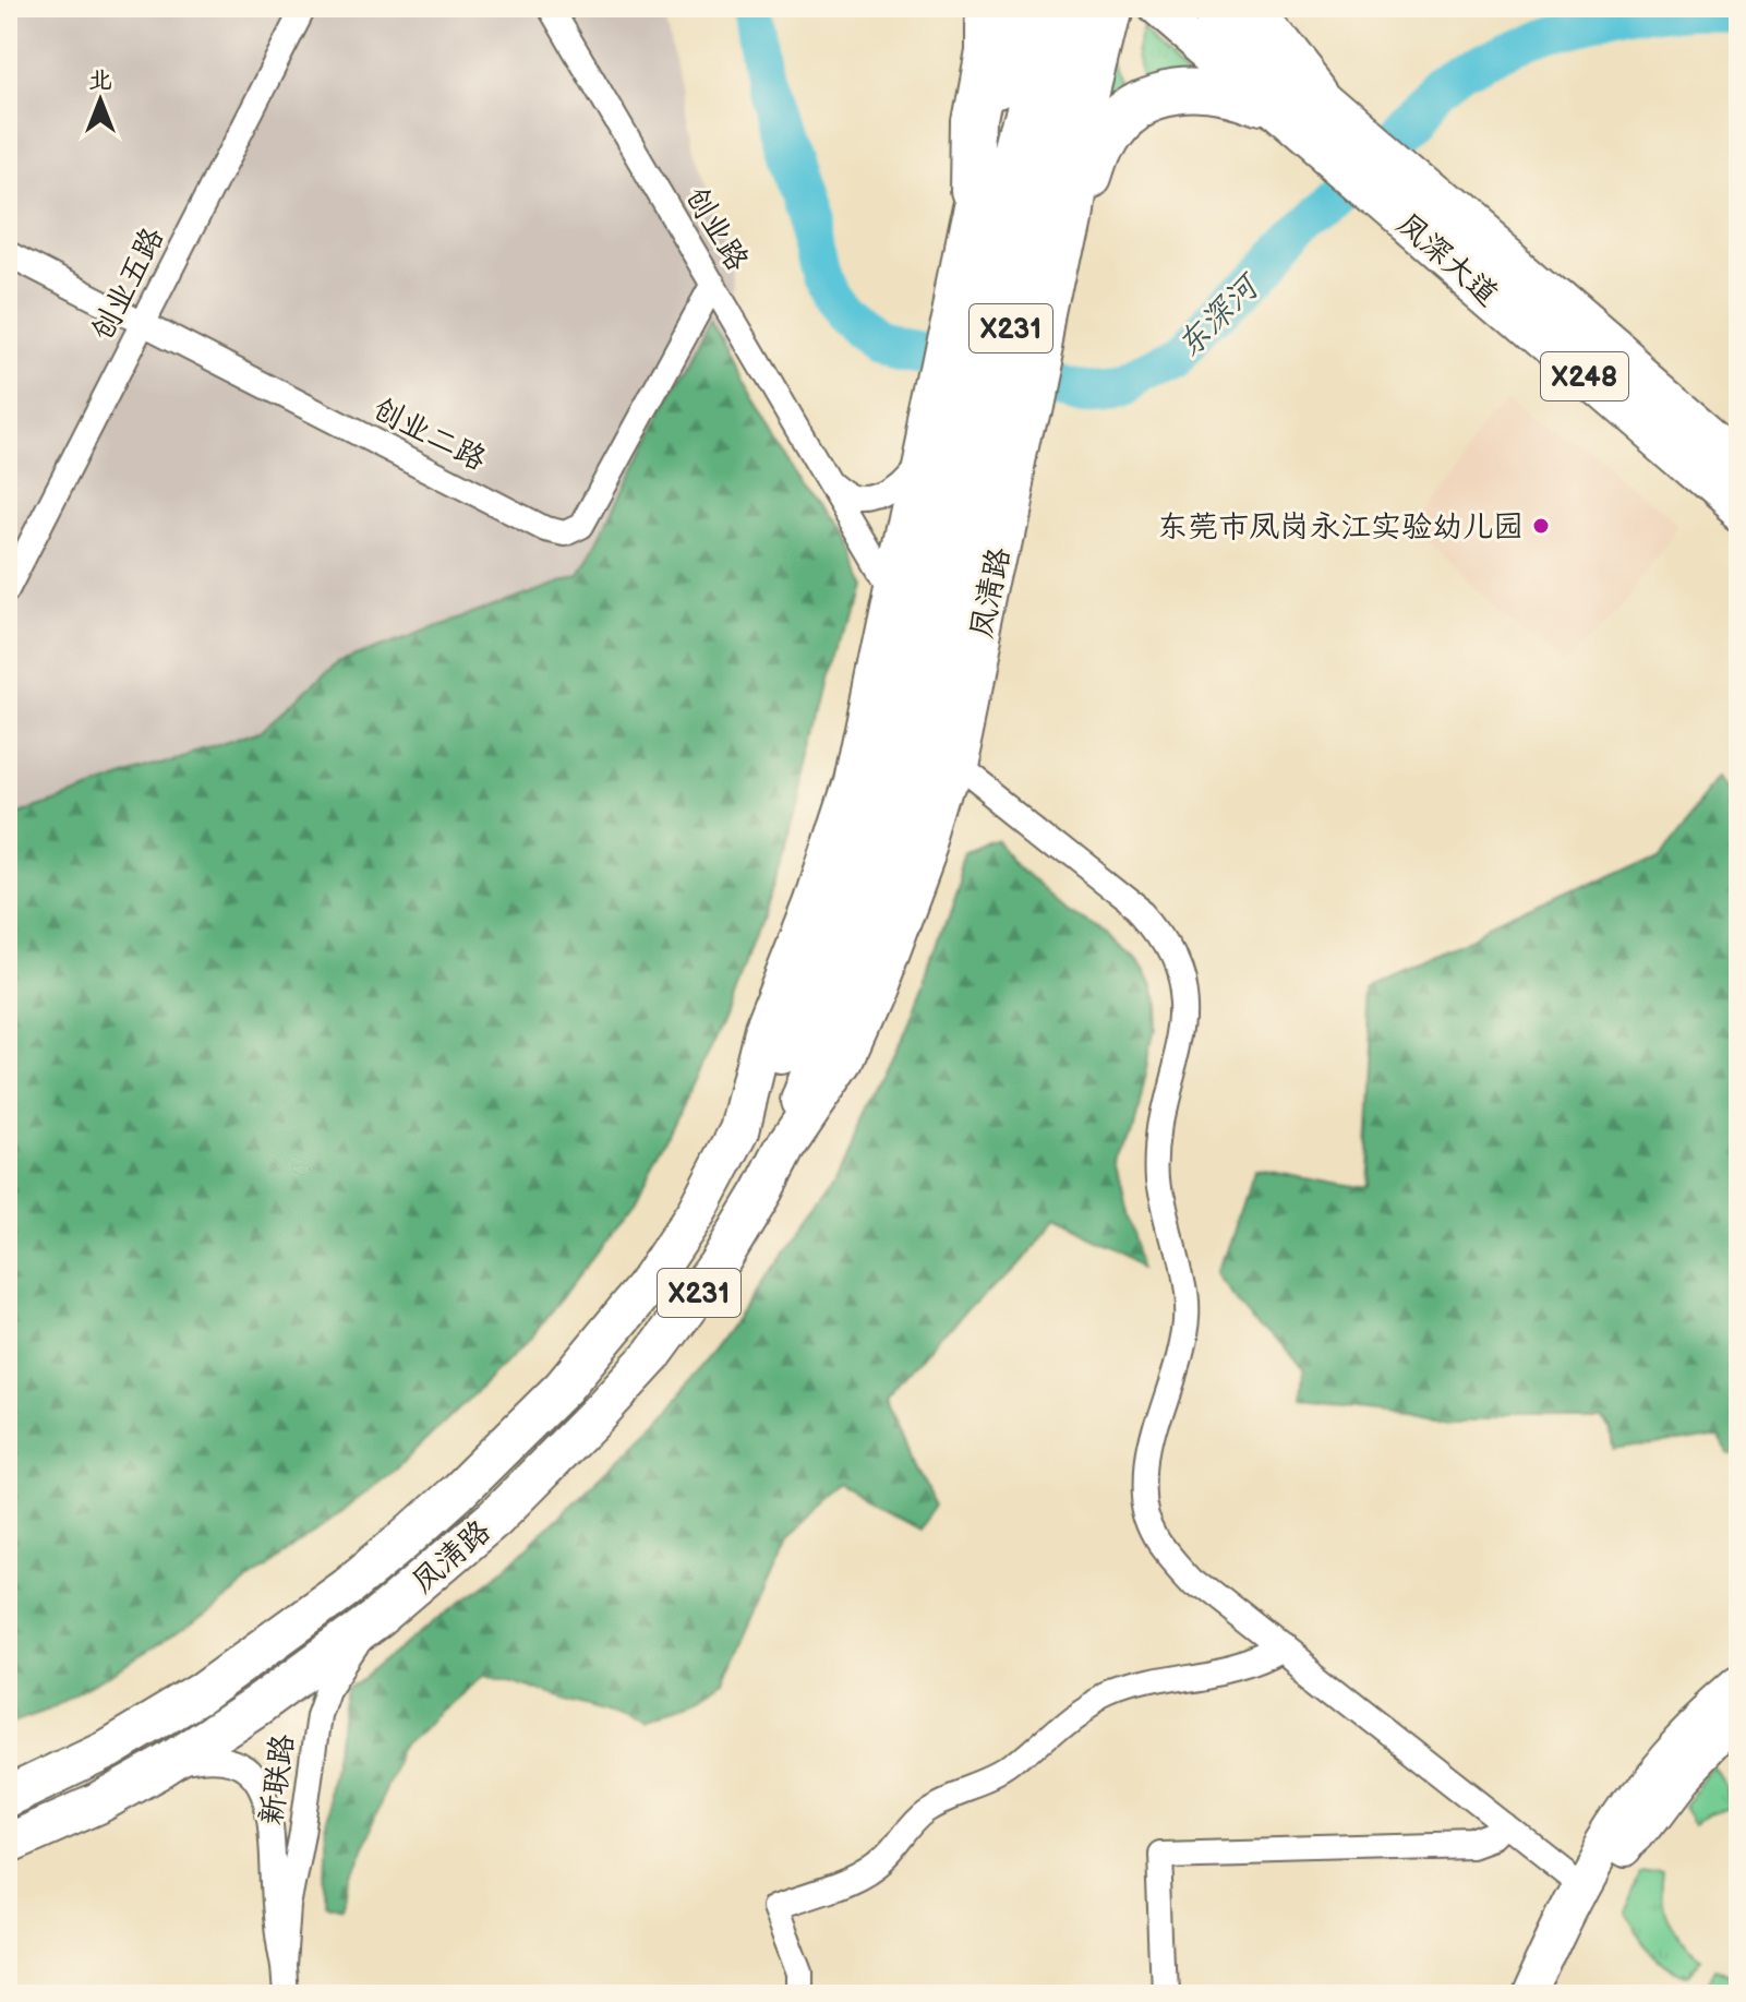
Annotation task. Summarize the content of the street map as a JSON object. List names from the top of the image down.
{
  "streets": {
    "main road": [
      "凤深大道",
      "X231",
      "X248",
      "凤清路"
    ],
    "street": [
      "创业路",
      "创业五路",
      "创业二路",
      "新联路"
    ]
  },
  "crossings": [
    ["创业路", "创业二路"],
    ["创业路", "凤清路"],
    ["创业五路", "创业二路"],
    ["凤清路", "新联路"]
  ],
  "water": ["东深河"],
  "places": ["东莞市凤岗永江实验幼儿园"],
  "north": "top"
}
